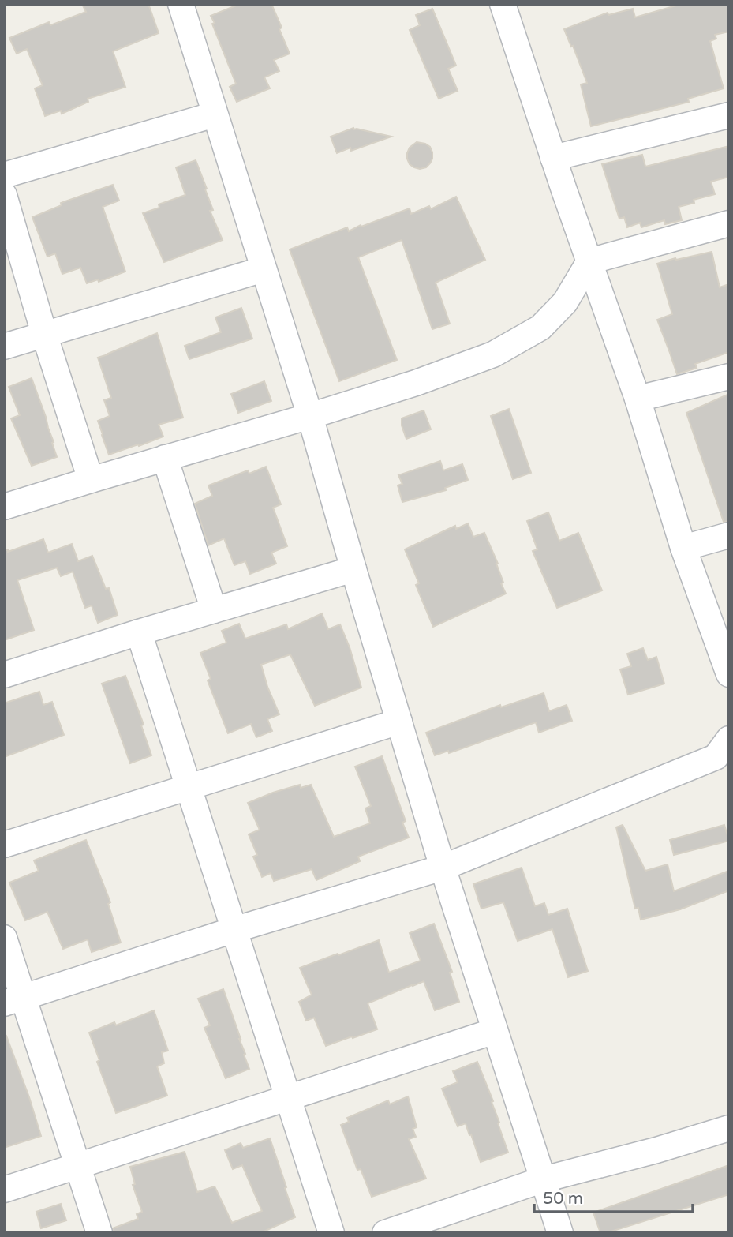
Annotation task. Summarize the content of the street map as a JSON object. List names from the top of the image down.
{
  "scale_bar": "50 m"
}
